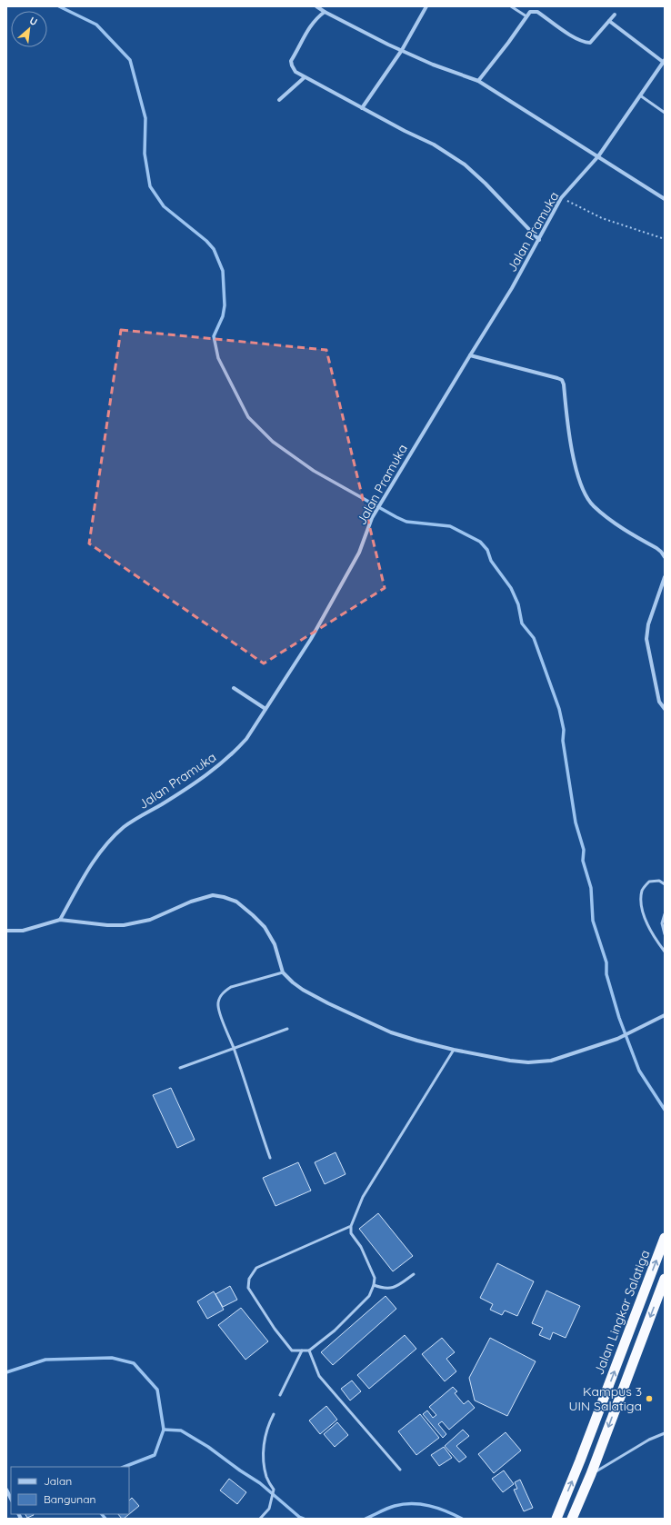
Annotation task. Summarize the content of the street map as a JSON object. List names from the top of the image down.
{
  "streets": {
    "highway": ["Jalan Lingkar Salatiga"],
    "street": ["Jalan Pramuka"]
  },
  "places": ["Kampus 3 UIN Salatiga"],
  "legend": ["Jalan", "Bangunan"],
  "north": "top right"
}
